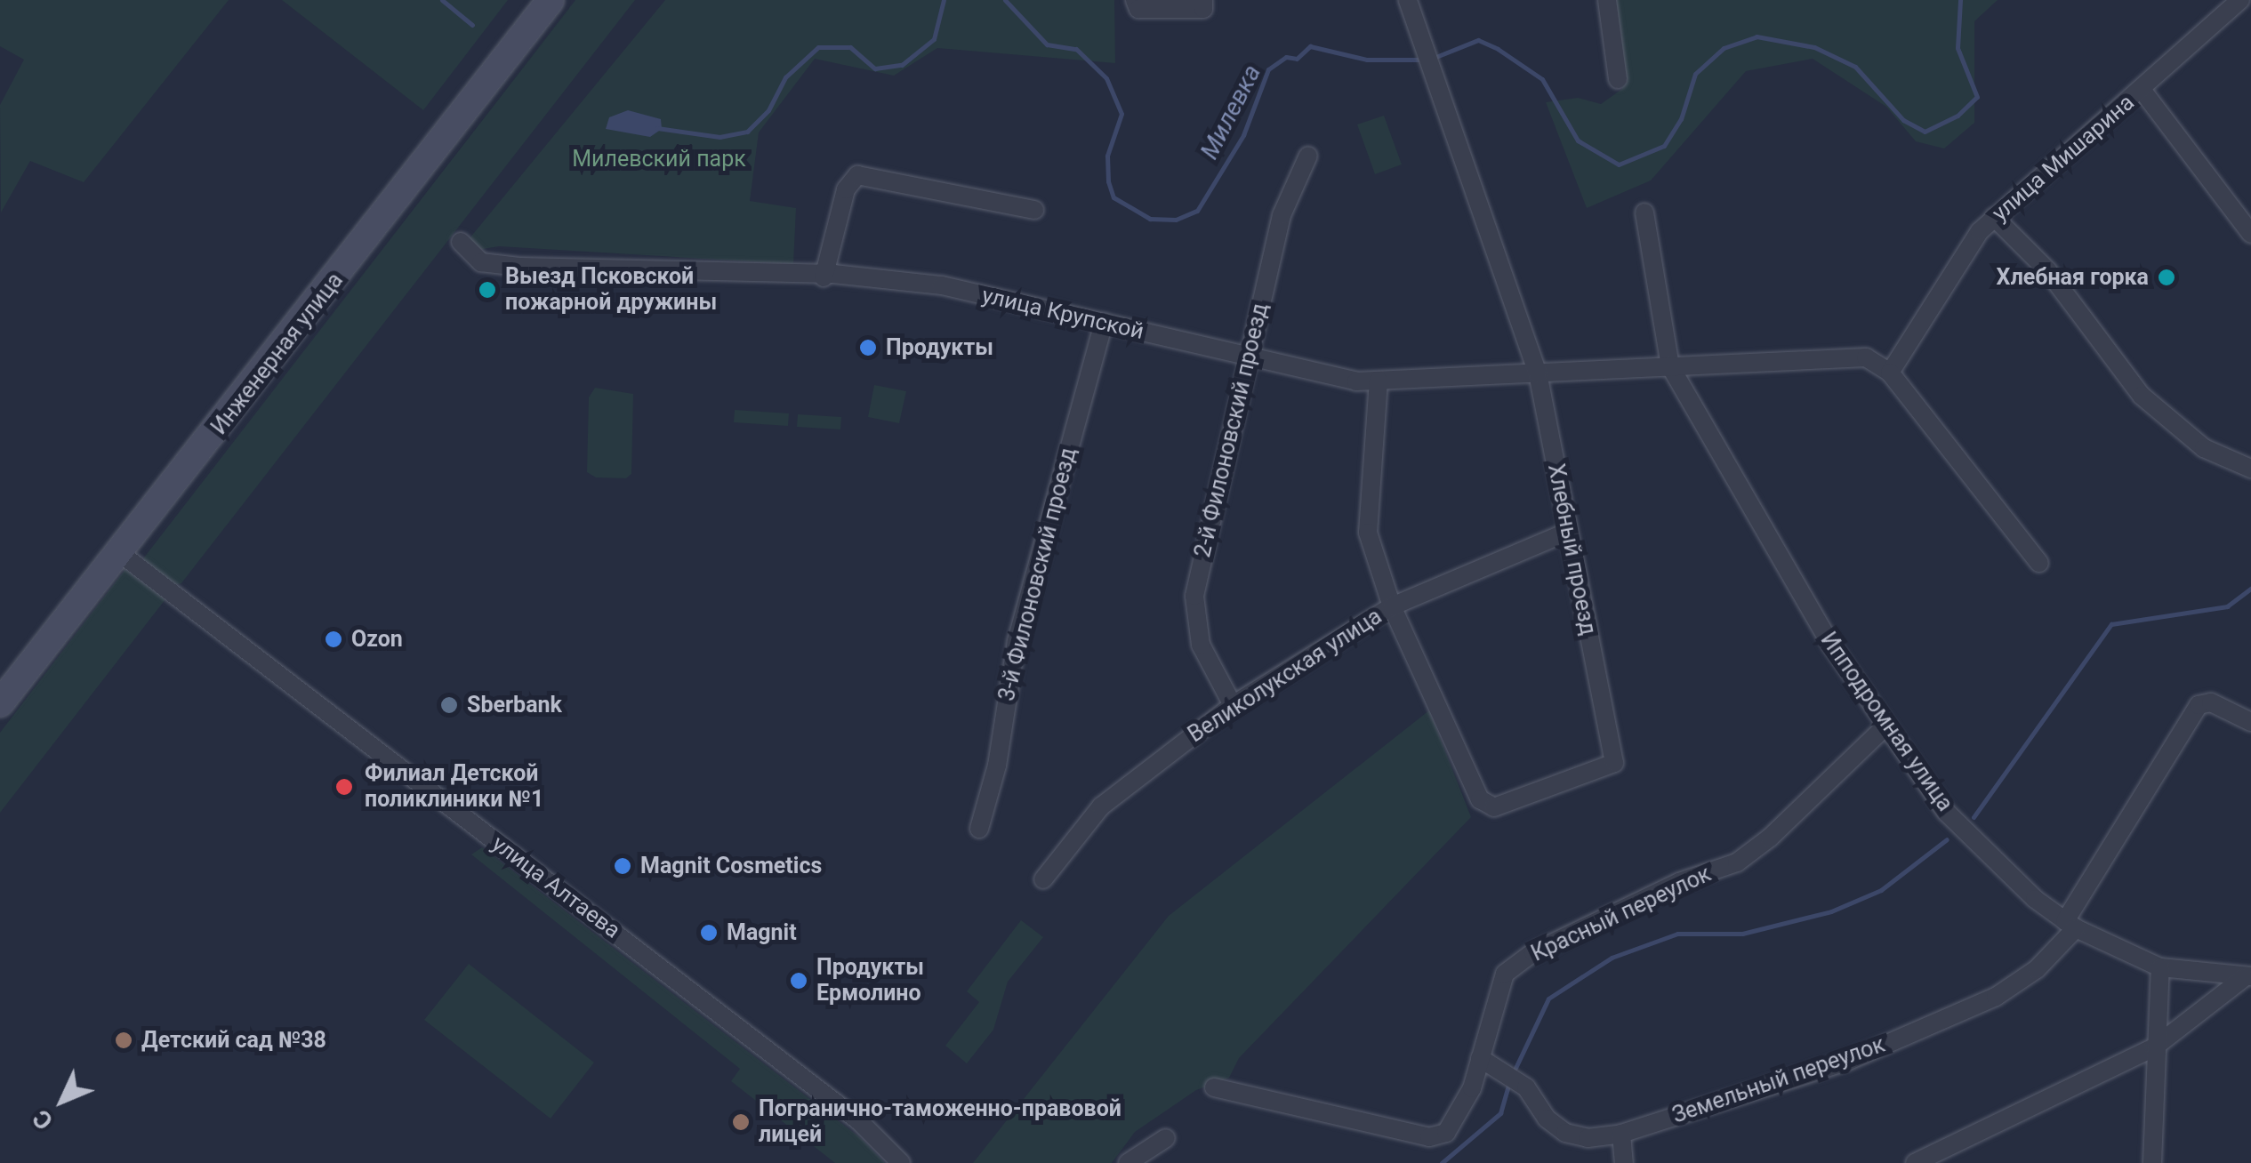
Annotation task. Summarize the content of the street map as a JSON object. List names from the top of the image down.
{
  "streets": {
    "main road": ["Инженерная улица"],
    "street": [
      "улица Мишарина",
      "улица Крупской",
      "2-й Филоновский проезд",
      "Хлебный проезд",
      "3-й Филоновский проезд",
      "Великолукская улица",
      "Ипподромная улица",
      "улица Алтаева",
      "Красный переулок",
      "Земельный переулок"
    ]
  },
  "crossings": [
    ["улица Крупской", "2-й Филоновский проезд"],
    ["улица Крупской", "Хлебный проезд"],
    ["улица Крупской", "3-й Филоновский проезд"],
    ["улица Крупской", "Ипподромная улица"],
    ["Инженерная улица", "улица Алтаева"],
    ["2-й Филоновский проезд", "Великолукская улица"],
    ["Хлебный проезд", "Великолукская улица"],
    ["Ипподромная улица", "Красный переулок"],
    ["Ипподромная улица", "Земельный переулок"],
    ["Красный переулок", "Земельный переулок"]
  ],
  "water": ["Милевка"],
  "parks": ["Милевский парк"],
  "places": [
    "Хлебная горка",
    "Выезд Псковской пожарной дружины",
    "Продукты",
    "Ozon",
    "Sberbank",
    "Филиал Детской поликлиники №1",
    "Magnit Cosmetics",
    "Magnit",
    "Продукты Ермолино",
    "Детский сад №38",
    "Погранично-таможенно-правовой лицей"
  ],
  "north": "bottom left"
}
